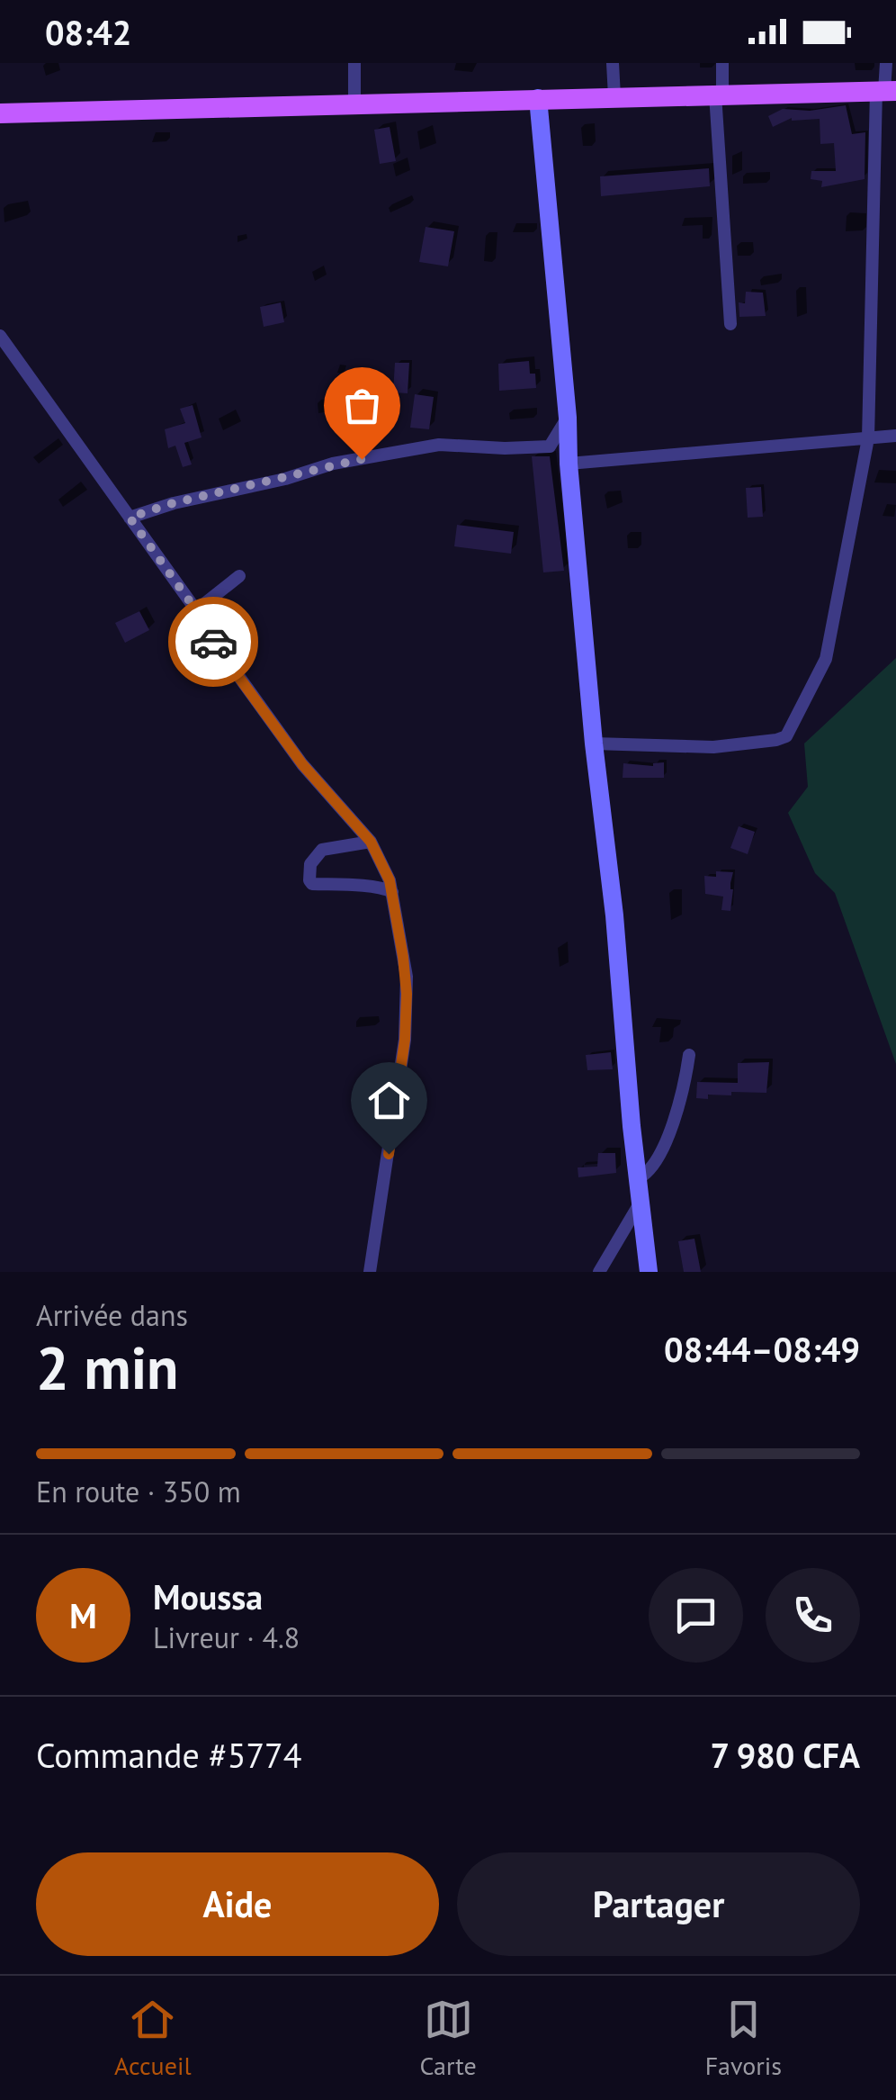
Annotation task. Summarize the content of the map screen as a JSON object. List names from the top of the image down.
{
  "page": {
    "status": "08:42",
    "heading": ["2 min", "Arrivée dans", "08:44–08:49"],
    "panel": [
      "Moussa",
      "Livreur · 4.8",
      "Commande #5774",
      "7 980 CFA"
    ],
    "bar": "En route · 350 m",
    "round": "M",
    "buttons": ["Aide", "Partager"],
    "tabs": ["Accueil", "Carte", "Favoris"]
  }
}
